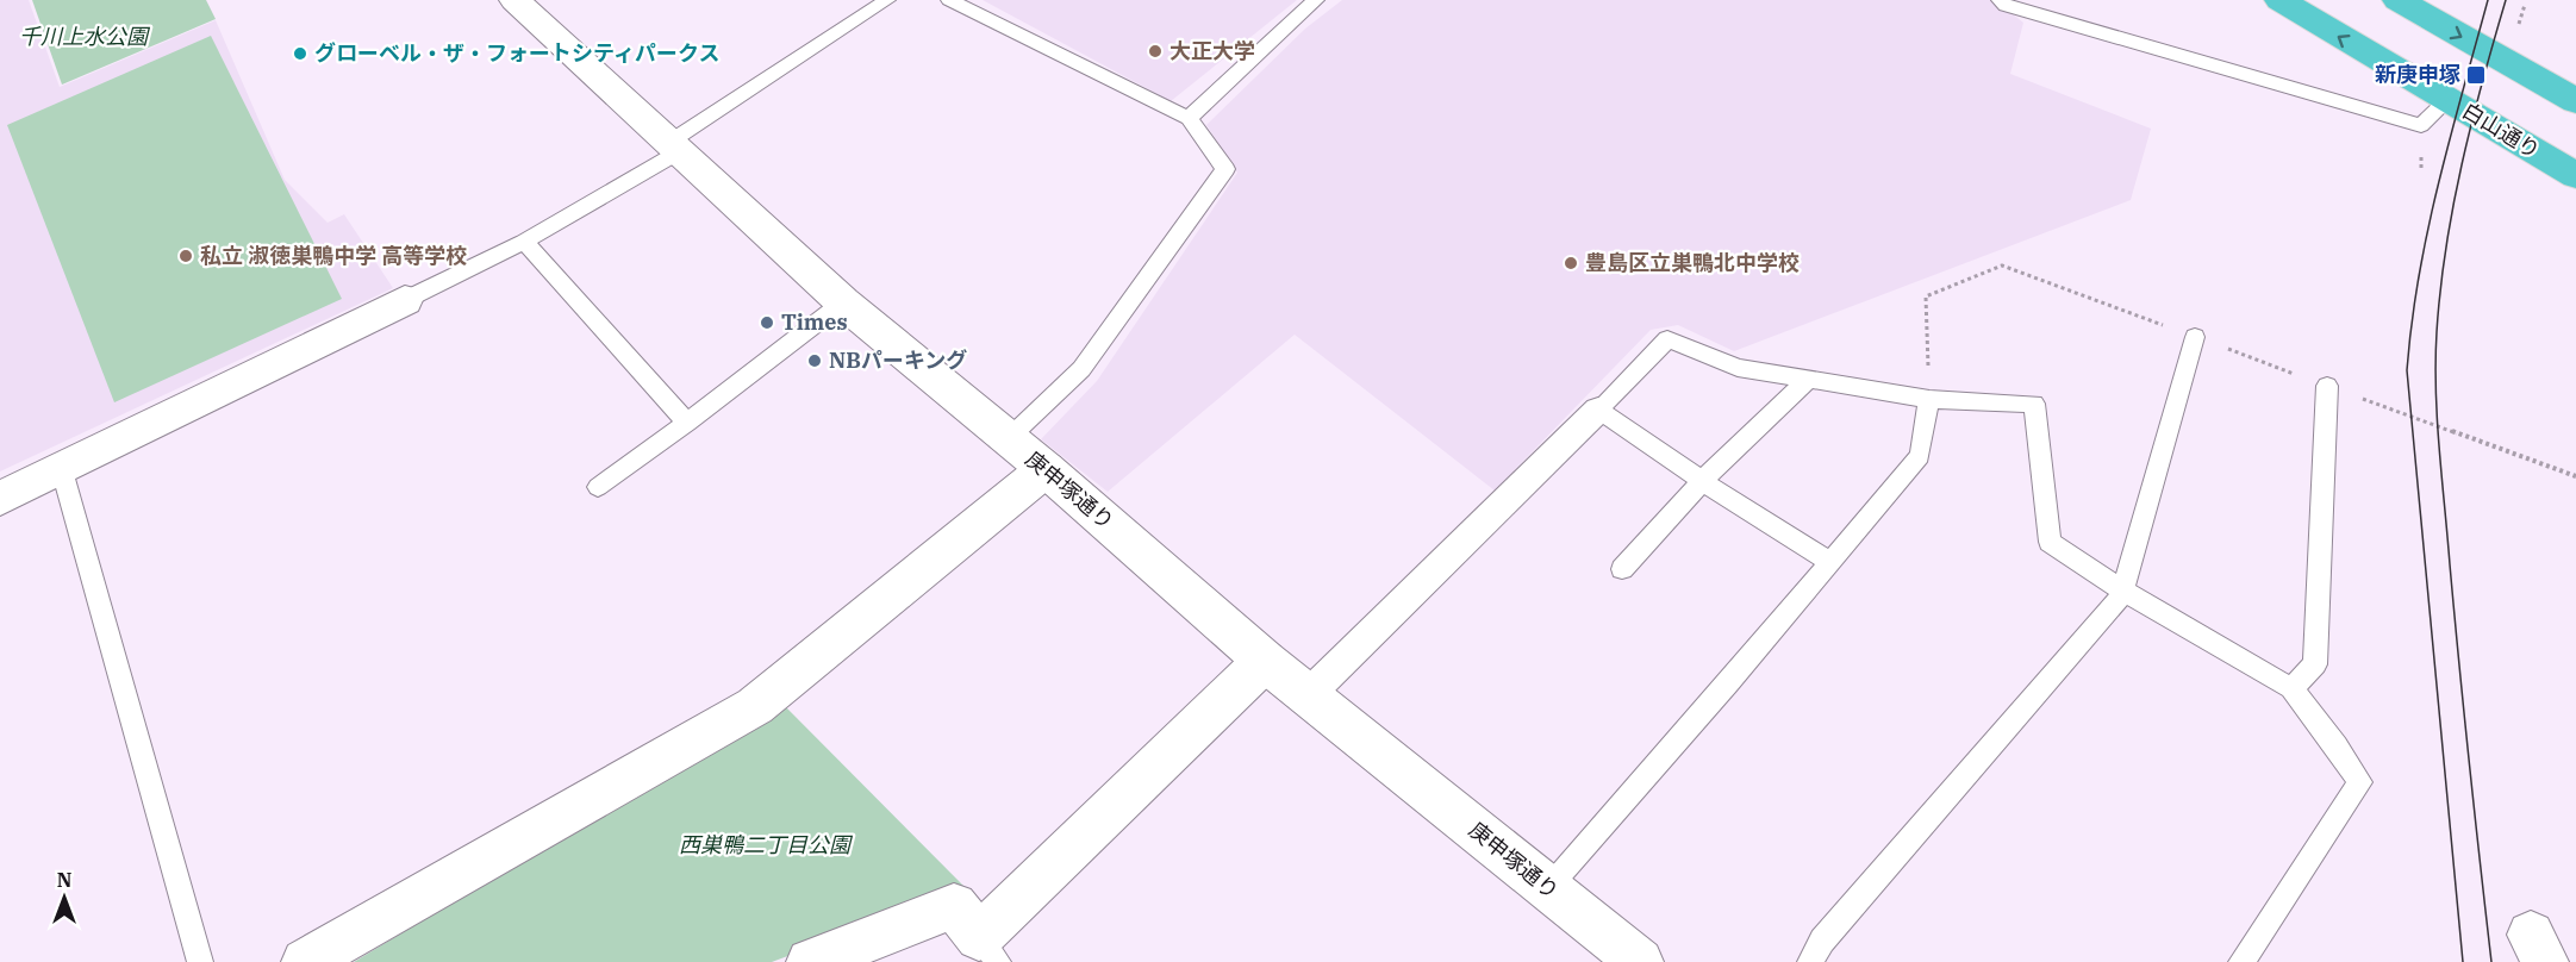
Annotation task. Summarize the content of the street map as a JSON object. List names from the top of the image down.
{
  "streets": {
    "highway": ["白山通り"],
    "street": ["庚申塚通り"]
  },
  "parks": ["千川上水公園", "西巣鴨二丁目公園"],
  "places": {
    "other": [
      "大正大学",
      "グローベル・ザ・フォートシティパークス",
      "私立 淑徳巣鴨中学 高等学校",
      "豊島区立巣鴨北中学校",
      "Times",
      "NBパーキング"
    ],
    "transit": ["新庚申塚"]
  },
  "north": "top"
}
